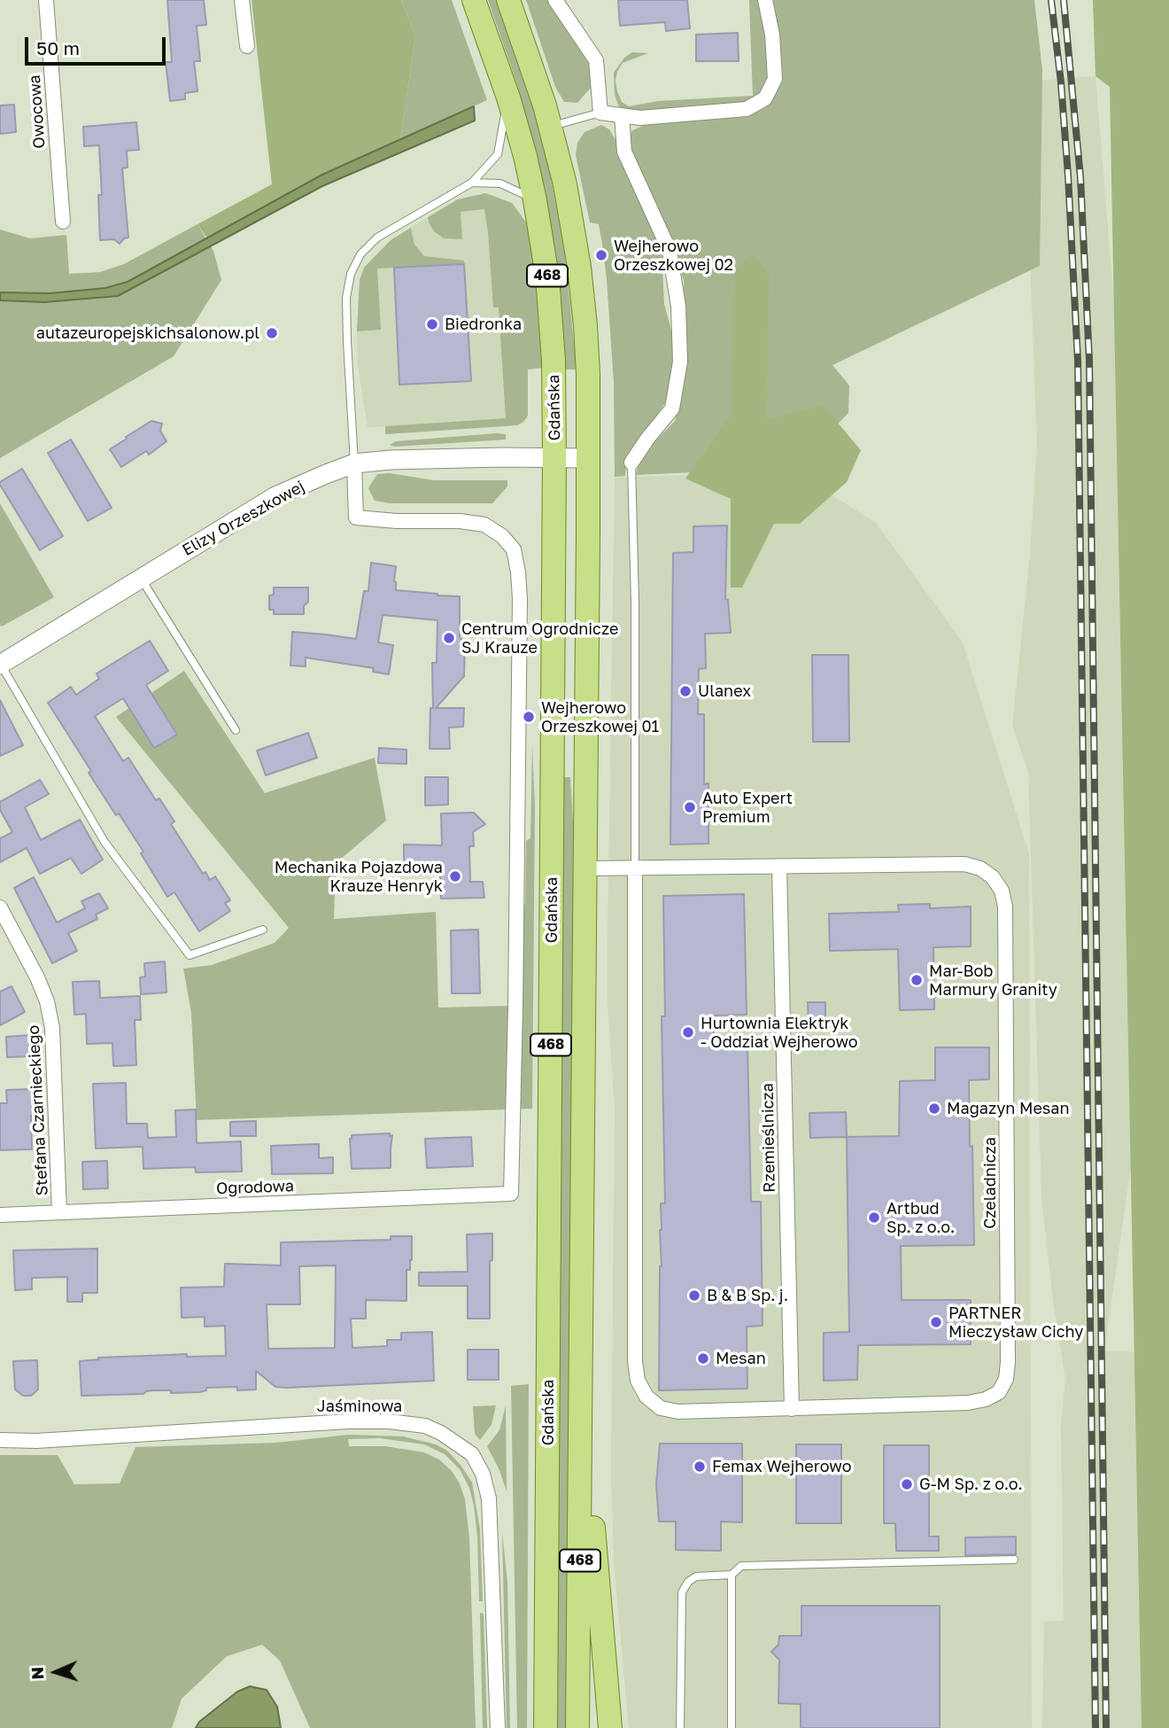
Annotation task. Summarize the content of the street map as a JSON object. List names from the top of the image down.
{
  "streets": {
    "main road": ["468", "Gdańska"],
    "street": [
      "Owocowa",
      "Elizy Orzeszkowej",
      "Stefana Czarnieckiego",
      "Rzemieślnicza",
      "Czeladnicza",
      "Ogrodowa",
      "Jaśminowa"
    ]
  },
  "crossings": [
    ["468", "Gdańska"],
    ["Gdańska", "Elizy Orzeszkowej"],
    ["Gdańska", "Czeladnicza"],
    ["Elizy Orzeszkowej", "Ogrodowa"],
    ["Stefana Czarnieckiego", "Ogrodowa"],
    ["Rzemieślnicza", "Czeladnicza"]
  ],
  "places": [
    "Wejherowo Orzeszkowej 02",
    "Biedronka",
    "autazeuropejskichsalonow.pl",
    "Centrum Ogrodnicze SJ Krauze",
    "Ulanex",
    "Wejherowo Orzeszkowej 01",
    "Auto Expert Premium",
    "Mechanika Pojazdowa Krauze Henryk",
    "Mar-Bob Marmury Granity",
    "Hurtownia Elektryk - Oddział Wejherowo",
    "Magazyn Mesan",
    "Artbud Sp. z o.o.",
    "B & B Sp. j.",
    "PARTNER Mieczysław Cichy",
    "Mesan",
    "Femax Wejherowo",
    "G-M Sp. z o.o."
  ],
  "scale_bar": "50 m",
  "north": "left"
}
